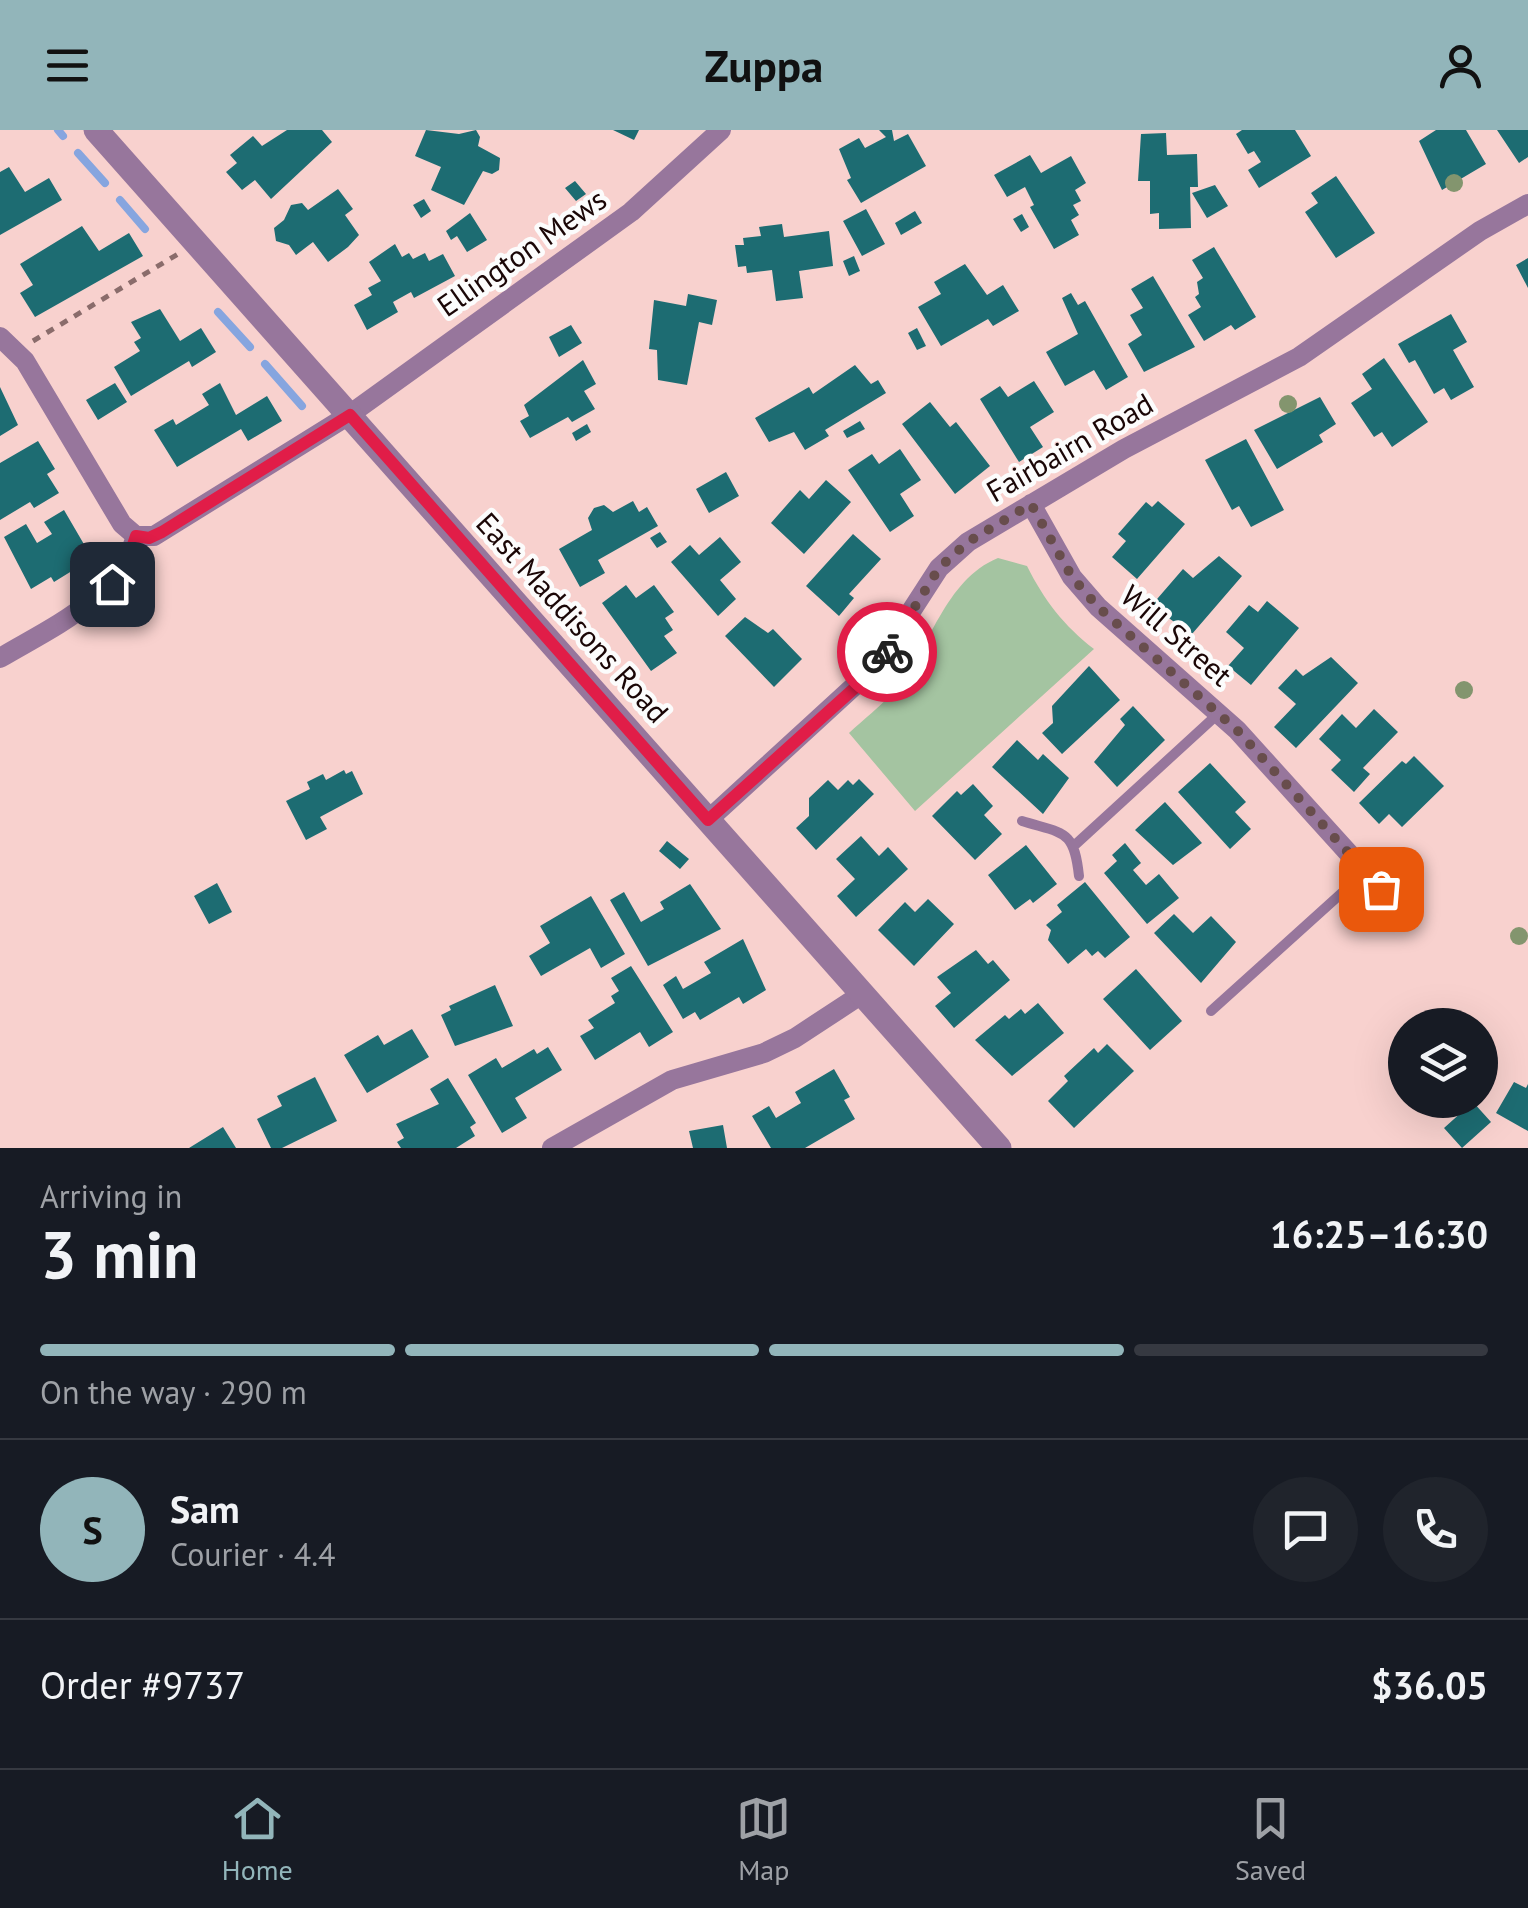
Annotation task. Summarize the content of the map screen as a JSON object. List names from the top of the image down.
{
  "streets": {
    "street": [
      "Ellington Mews",
      "Fairbairn Road",
      "East Maddisons Road",
      "Will Street"
    ]
  },
  "crossings": [
    ["Ellington Mews", "East Maddisons Road"],
    ["Fairbairn Road", "East Maddisons Road"],
    ["Fairbairn Road", "Will Street"]
  ],
  "page": {
    "header": "Zuppa",
    "heading": ["3 min", "Arriving in", "16:25–16:30"],
    "panel": [
      "Sam",
      "Courier · 4.4",
      "Order #9737",
      "$36.05"
    ],
    "bar": "On the way · 290 m",
    "round": "S",
    "tabs": ["Home", "Map", "Saved"]
  }
}
